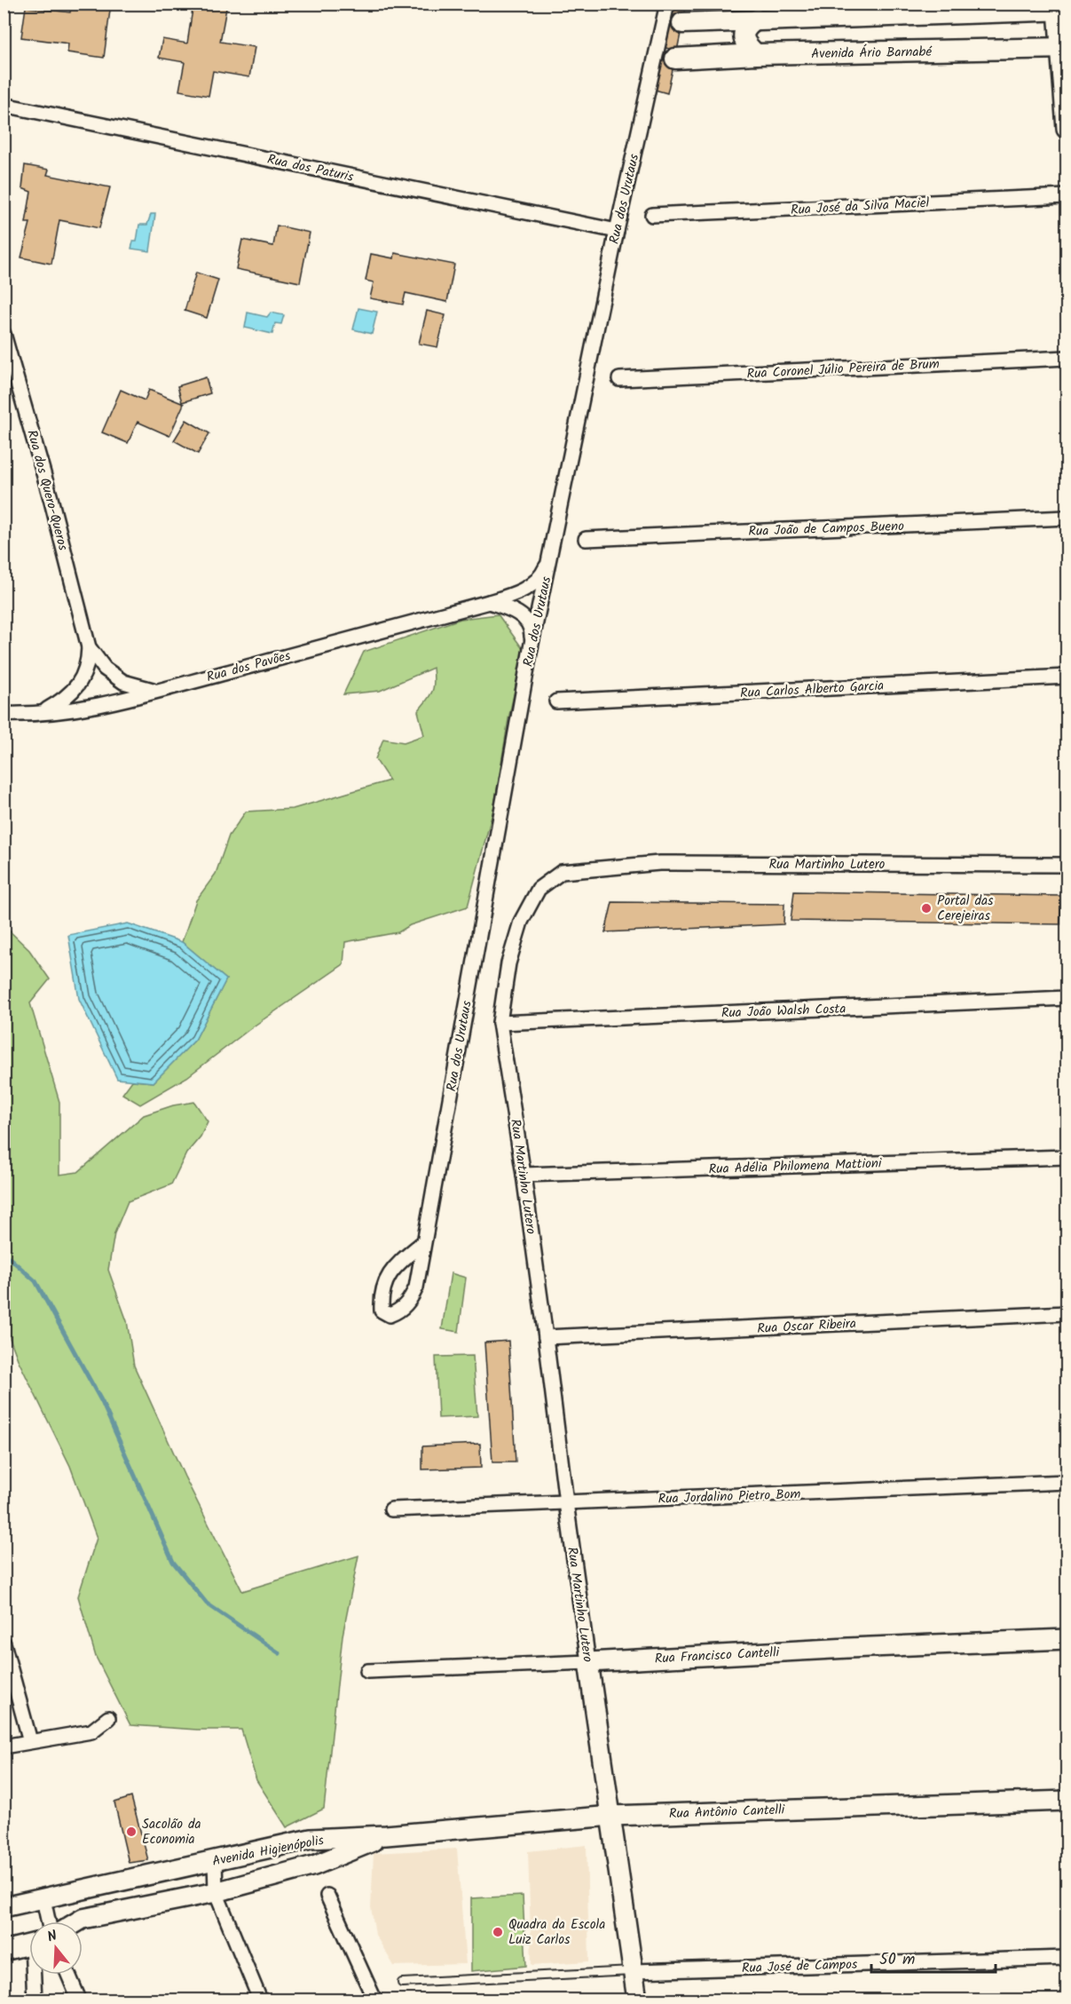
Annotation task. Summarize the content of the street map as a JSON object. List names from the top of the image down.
{
  "streets": {
    "main road": ["Avenida Ário Barnabé"],
    "street": [
      "Rua dos Paturis",
      "Rua dos Urutaus",
      "Rua José da Silva Maciel",
      "Rua Coronel Júlio Pereira de Brum",
      "Rua dos Quero-Queros",
      "Rua João de Campos Bueno",
      "Rua dos Pavões",
      "Rua Carlos Alberto Garcia",
      "Rua Martinho Lutero",
      "Rua João Walsh Costa",
      "Rua Adélia Philomena Mattioni",
      "Rua Oscar Ribeira",
      "Rua Jordalino Pietro Bom",
      "Rua Francisco Cantelli",
      "Rua Antônio Cantelli",
      "Avenida Higienópolis",
      "Rua José de Campos"
    ]
  },
  "crossings": [
    ["Rua dos Paturis", "Rua dos Urutaus"],
    ["Rua dos Urutaus", "Rua dos Pavões"],
    ["Rua dos Quero-Queros", "Rua dos Pavões"],
    ["Rua Martinho Lutero", "Rua João Walsh Costa"],
    ["Rua Martinho Lutero", "Rua Adélia Philomena Mattioni"],
    ["Rua Martinho Lutero", "Rua Oscar Ribeira"],
    ["Rua Martinho Lutero", "Rua Jordalino Pietro Bom"],
    ["Rua Martinho Lutero", "Rua Francisco Cantelli"],
    ["Rua Martinho Lutero", "Rua Antônio Cantelli"],
    ["Rua Martinho Lutero", "Rua José de Campos"],
    ["Rua Antônio Cantelli", "Avenida Higienópolis"]
  ],
  "places": ["Portal das Cerejeiras", "Sacolão da Economia", "Quadra da Escola Luiz Carlos"],
  "scale_bar": "50 m",
  "north": "top"
}
